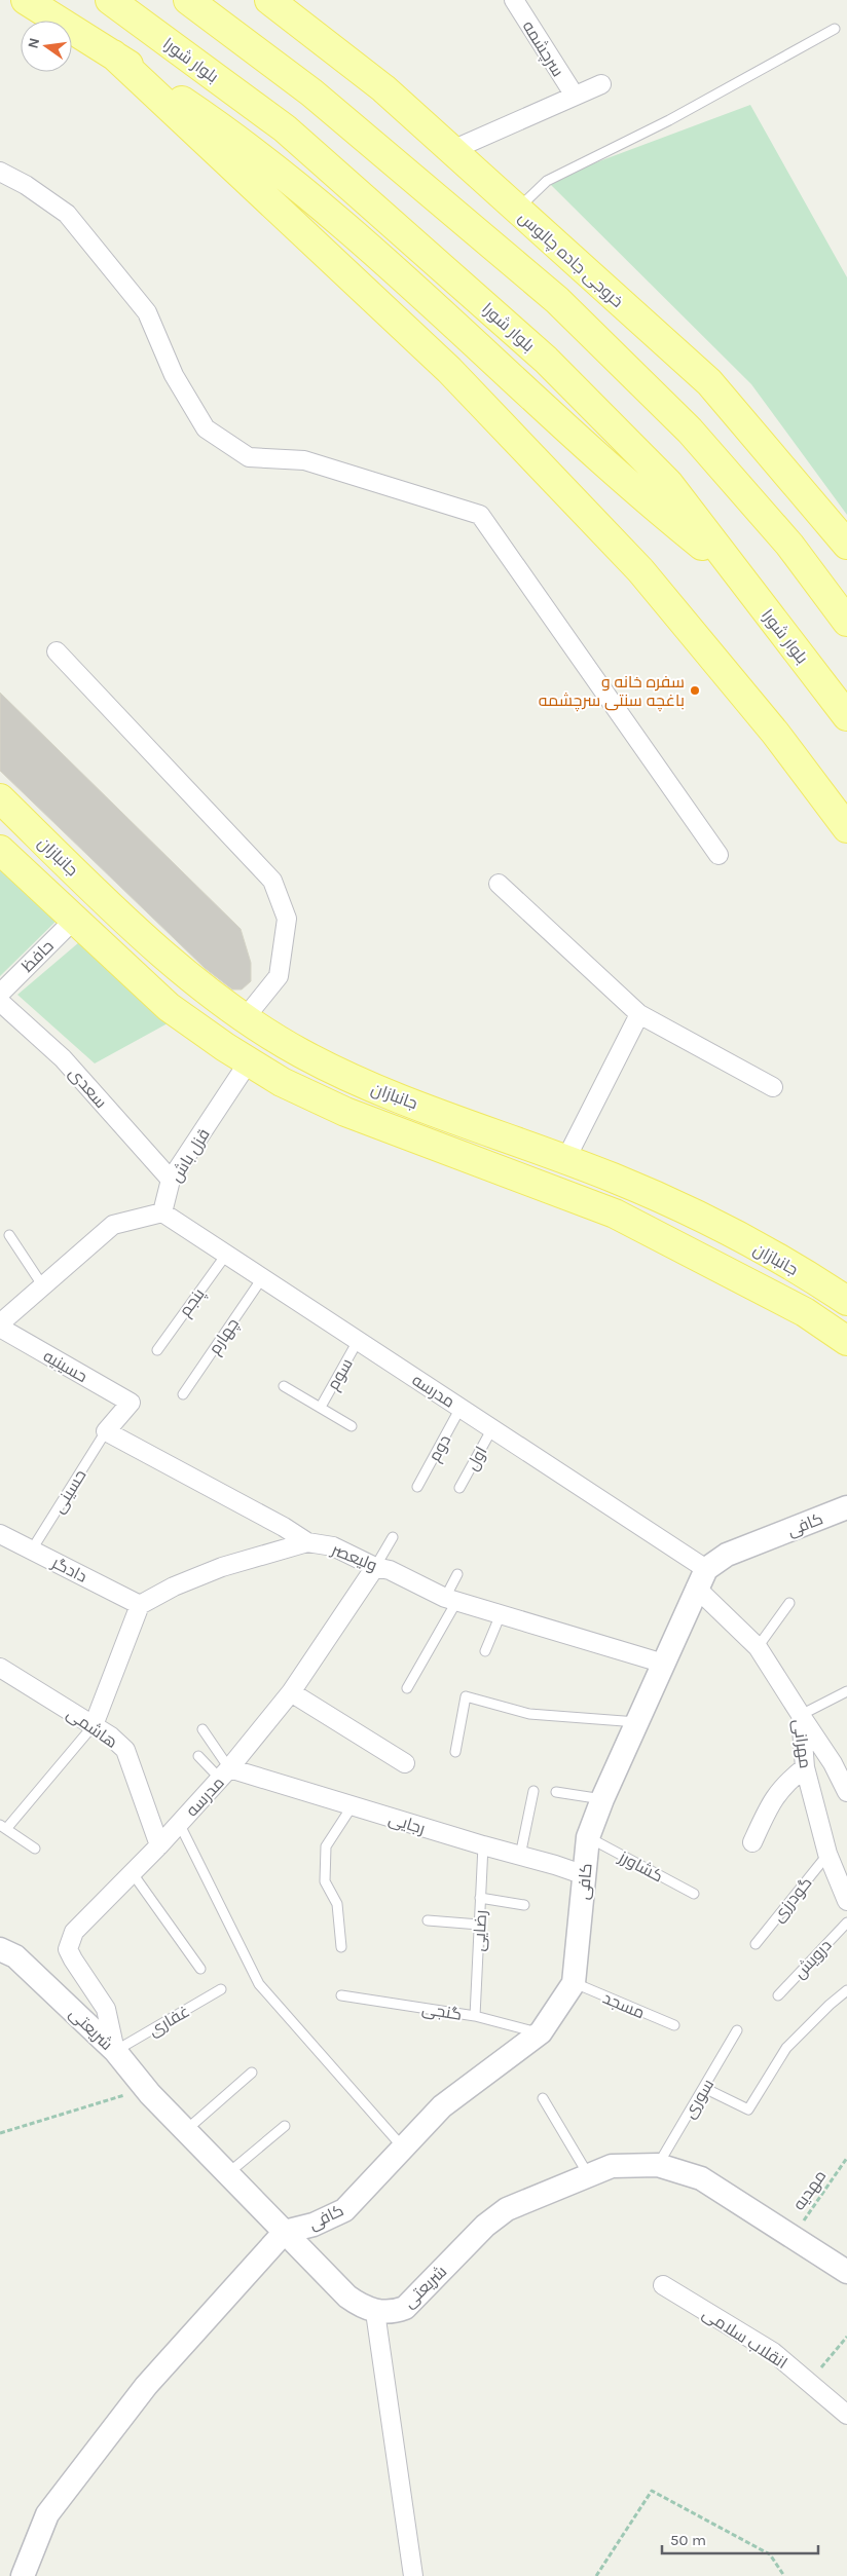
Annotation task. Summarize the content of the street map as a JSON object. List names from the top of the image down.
{
  "streets": {
    "main road": ["بلوار شورا", "خروجی جاده چالوس", "جانبازان"],
    "street": [
      "سرچشمه",
      "حافظ",
      "سعدی",
      "قزل باش",
      "حسینیه",
      "مدرسه",
      "کافی",
      "ولیعصر",
      "دادگر",
      "هاشمی",
      "مهرانی",
      "رجایی",
      "شریعتی",
      "انقلاب سلامی"
    ],
    "lane": [
      "پنجم",
      "چهارم",
      "سوم",
      "دوم",
      "اول",
      "حسینی",
      "کشاورز",
      "گودرزی",
      "رضایی",
      "درویش",
      "مسجد",
      "گنجی",
      "غفاری",
      "سوری"
    ],
    "path": ["مهدیه"]
  },
  "crossings": [
    ["جانبازان", "حافظ"],
    ["جانبازان", "قزل باش"],
    ["سعدی", "قزل باش"],
    ["قزل باش", "مدرسه"],
    ["پنجم", "مدرسه"],
    ["چهارم", "مدرسه"],
    ["حسینیه", "حسینی"],
    ["سوم", "مدرسه"],
    ["مدرسه", "دوم"],
    ["مدرسه", "اول"],
    ["مدرسه", "کافی"],
    ["مدرسه", "ولیعصر"],
    ["مدرسه", "هاشمی"],
    ["مدرسه", "مهرانی"],
    ["مدرسه", "رجایی"],
    ["مدرسه", "غفاری"],
    ["مدرسه", "شریعتی"],
    ["حسینی", "دادگر"],
    ["کافی", "ولیعصر"],
    ["کافی", "مهرانی"],
    ["کافی", "رجایی"],
    ["کافی", "کشاورز"],
    ["کافی", "مسجد"],
    ["کافی", "گنجی"],
    ["کافی", "شریعتی"],
    ["ولیعصر", "دادگر"],
    ["مهرانی", "گودرزی"],
    ["رجایی", "رضایی"],
    ["رضایی", "گنجی"],
    ["غفاری", "شریعتی"],
    ["شریعتی", "سوری"],
    ["شریعتی", "مهدیه"]
  ],
  "places": ["سفره خانه و باغچه سنتی سرچشمه"],
  "scale_bar": "50 m",
  "north": "left"
}
